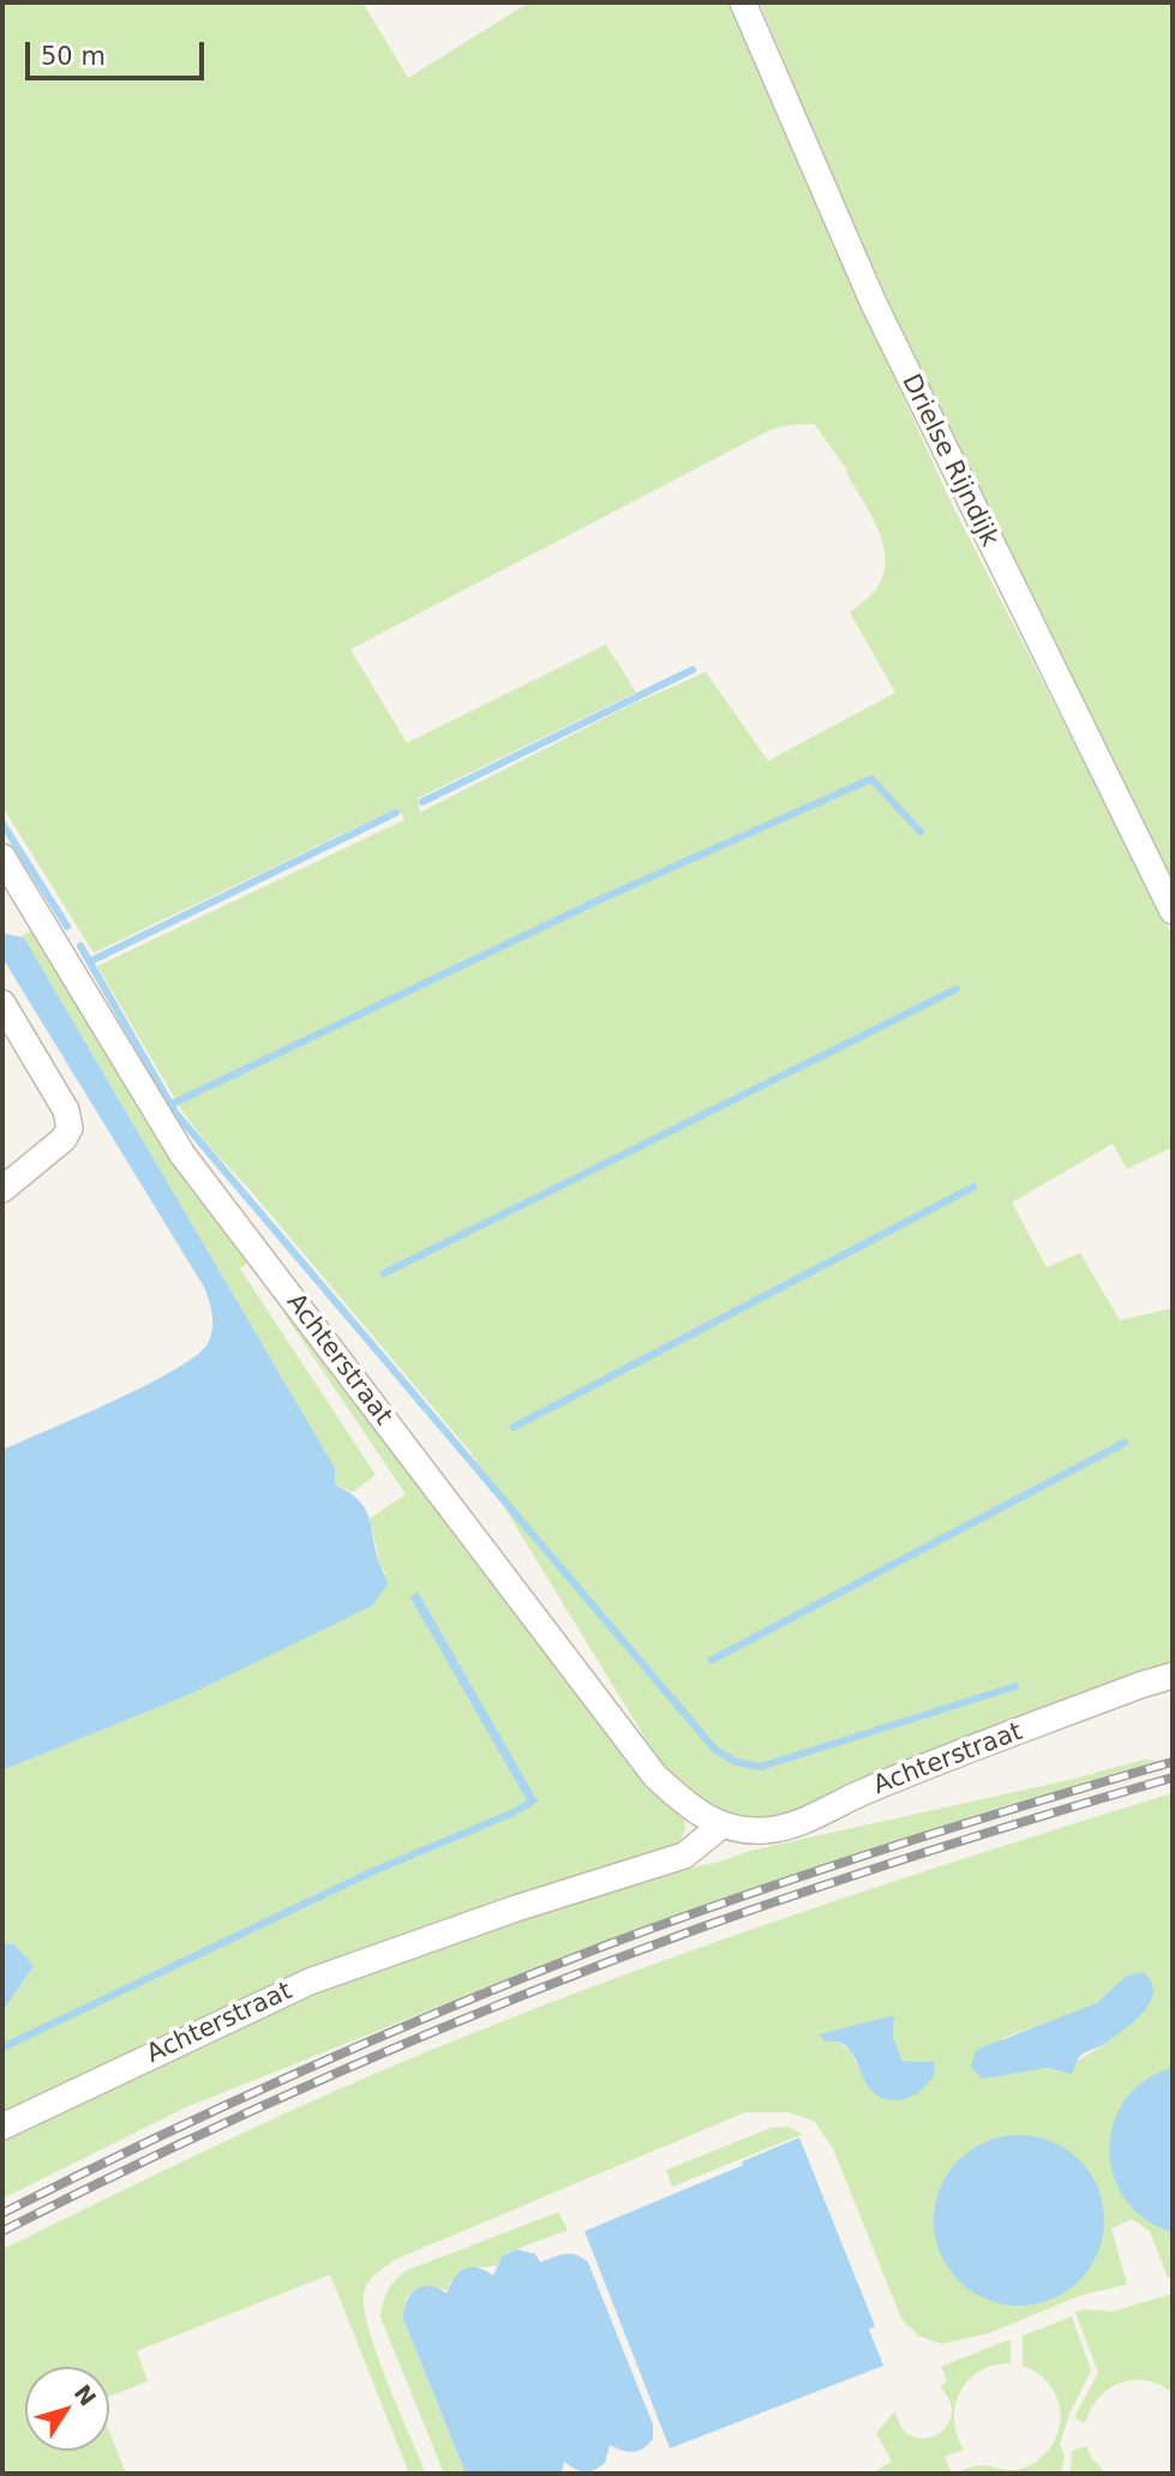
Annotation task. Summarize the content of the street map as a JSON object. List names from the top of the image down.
{
  "streets": {
    "street": ["Drielse Rijndijk", "Achterstraat"]
  },
  "scale_bar": "50 m",
  "north": "top right"
}
